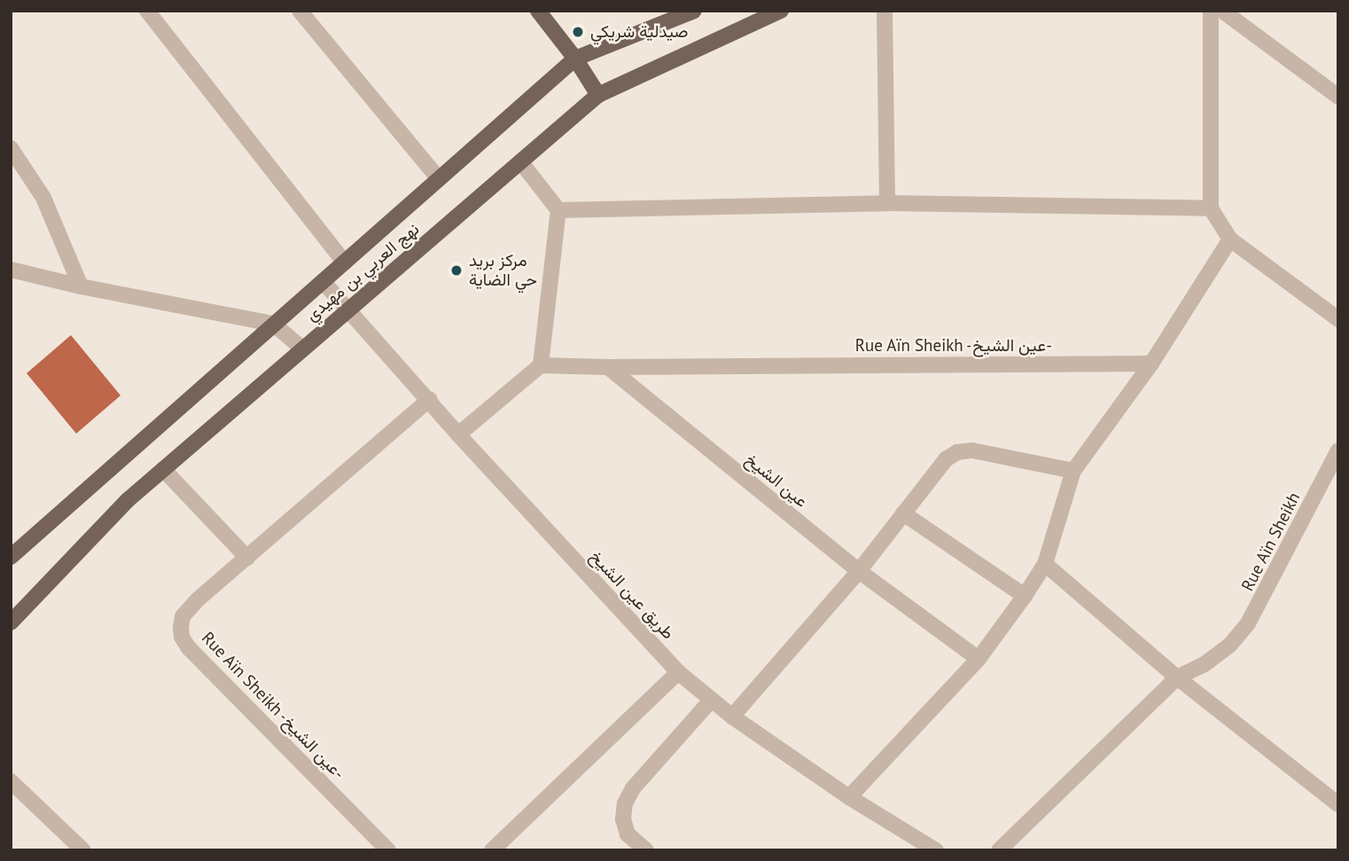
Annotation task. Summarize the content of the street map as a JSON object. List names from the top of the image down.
{
  "streets": {
    "main road": ["نهج العربي بن مهيدي"],
    "street": [
      "Rue Aïn Sheikh -عين الشيخ-",
      "عين الشيخ",
      "Rue Aïn Sheikh",
      "طريق عين الشيخ"
    ]
  },
  "crossings": [
    ["نهج العربي بن مهيدي", "طريق عين الشيخ"],
    ["Rue Aïn Sheikh -عين الشيخ-", "عين الشيخ"],
    ["Rue Aïn Sheikh -عين الشيخ-", "طريق عين الشيخ"]
  ],
  "places": ["صيدلية شريكي", "مركز بريد حي الضاية"]
}
